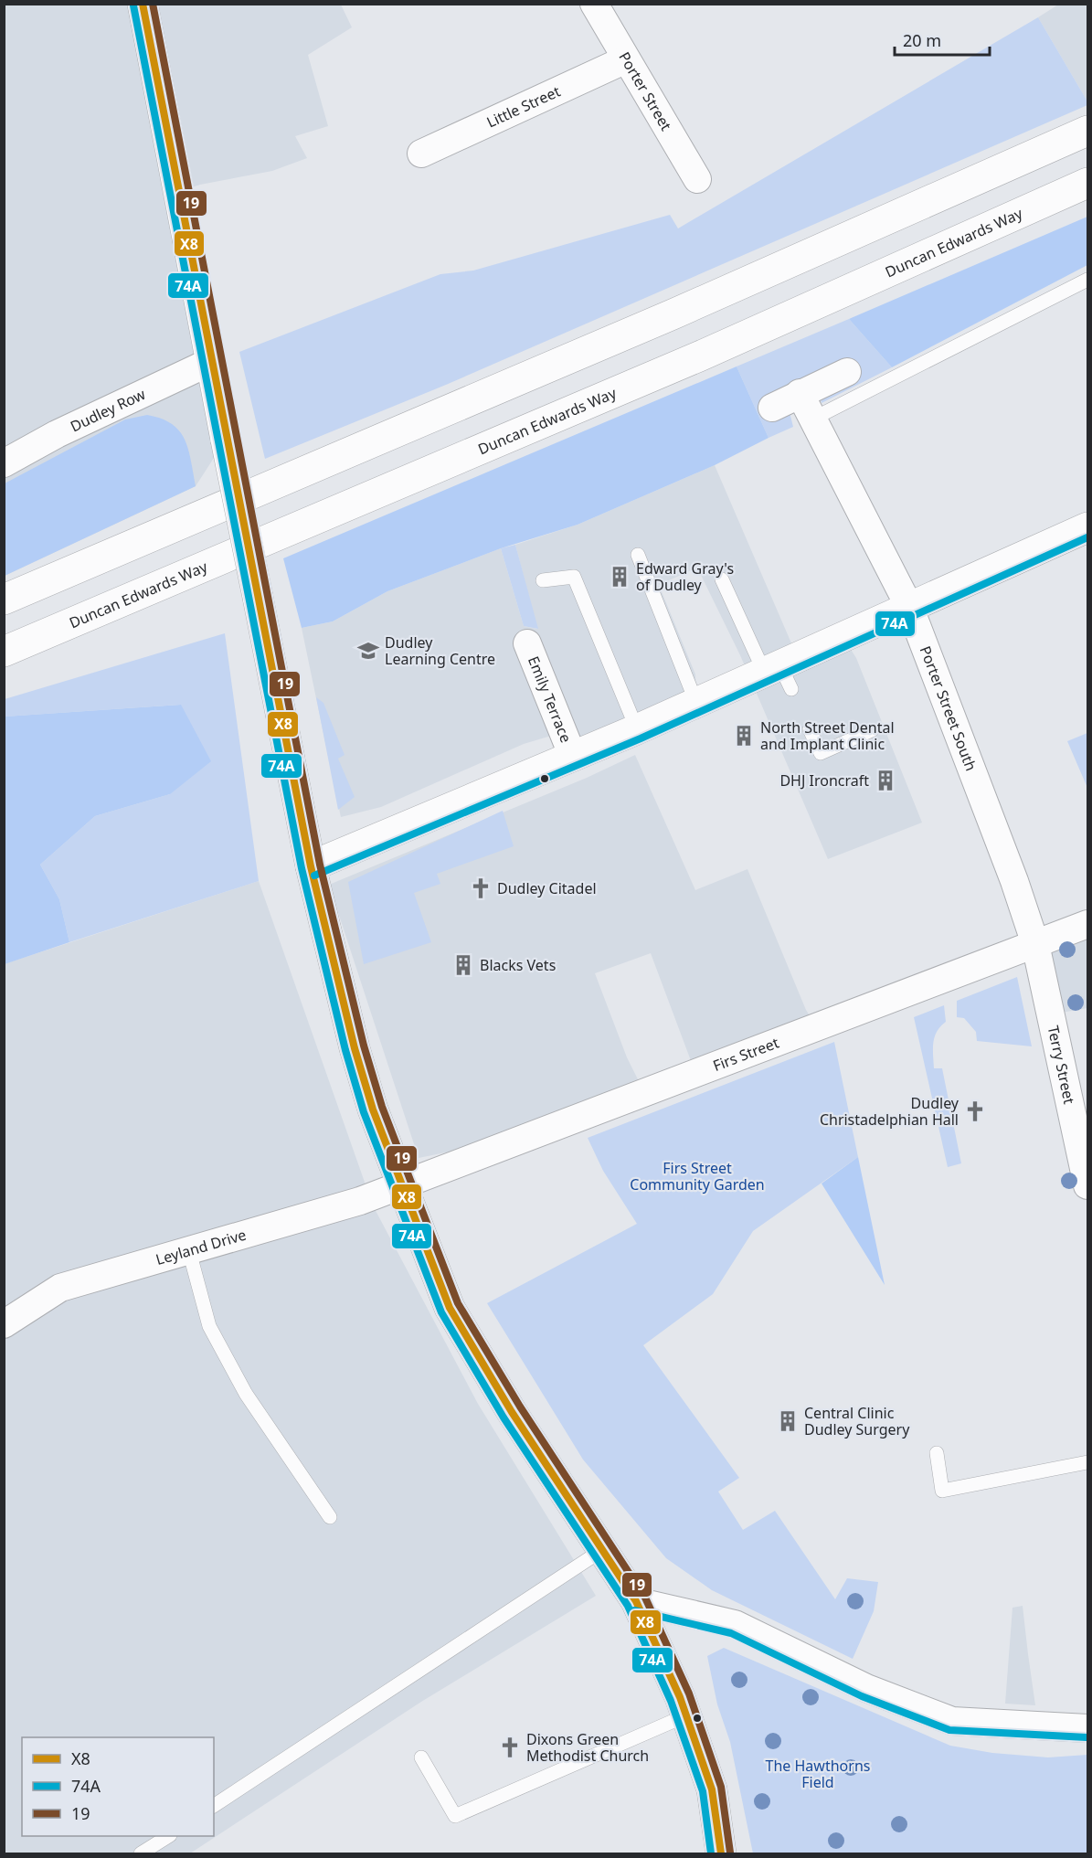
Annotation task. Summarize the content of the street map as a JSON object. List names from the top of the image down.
{
  "streets": {
    "main road": ["Duncan Edwards Way"],
    "street": [
      "Porter Street",
      "Little Street",
      "Dudley Row",
      "Emily Terrace",
      "Porter Street South",
      "Firs Street",
      "Terry Street",
      "Leyland Drive"
    ]
  },
  "crossings": [
    ["Porter Street", "Little Street"],
    ["Porter Street South", "Firs Street"],
    ["Porter Street South", "Terry Street"],
    ["Firs Street", "Terry Street"],
    ["Firs Street", "Leyland Drive"]
  ],
  "parks": ["Firs Street Community Garden", "The Hawthorns Field"],
  "places": {
    "building": [
      "Edward Gray's of Dudley",
      "North Street Dental and Implant Clinic",
      "DHJ Ironcraft",
      "Blacks Vets",
      "Central Clinic Dudley Surgery"
    ],
    "school or university": ["Dudley Learning Centre"],
    "church": ["Dudley Citadel", "Dudley Christadelphian Hall", "Dixons Green Methodist Church"]
  },
  "lines": ["transit line X8", "transit line 19", "transit line 74A"],
  "legend": ["X8", "74A", "19"],
  "scale_bar": "20 m"
}
